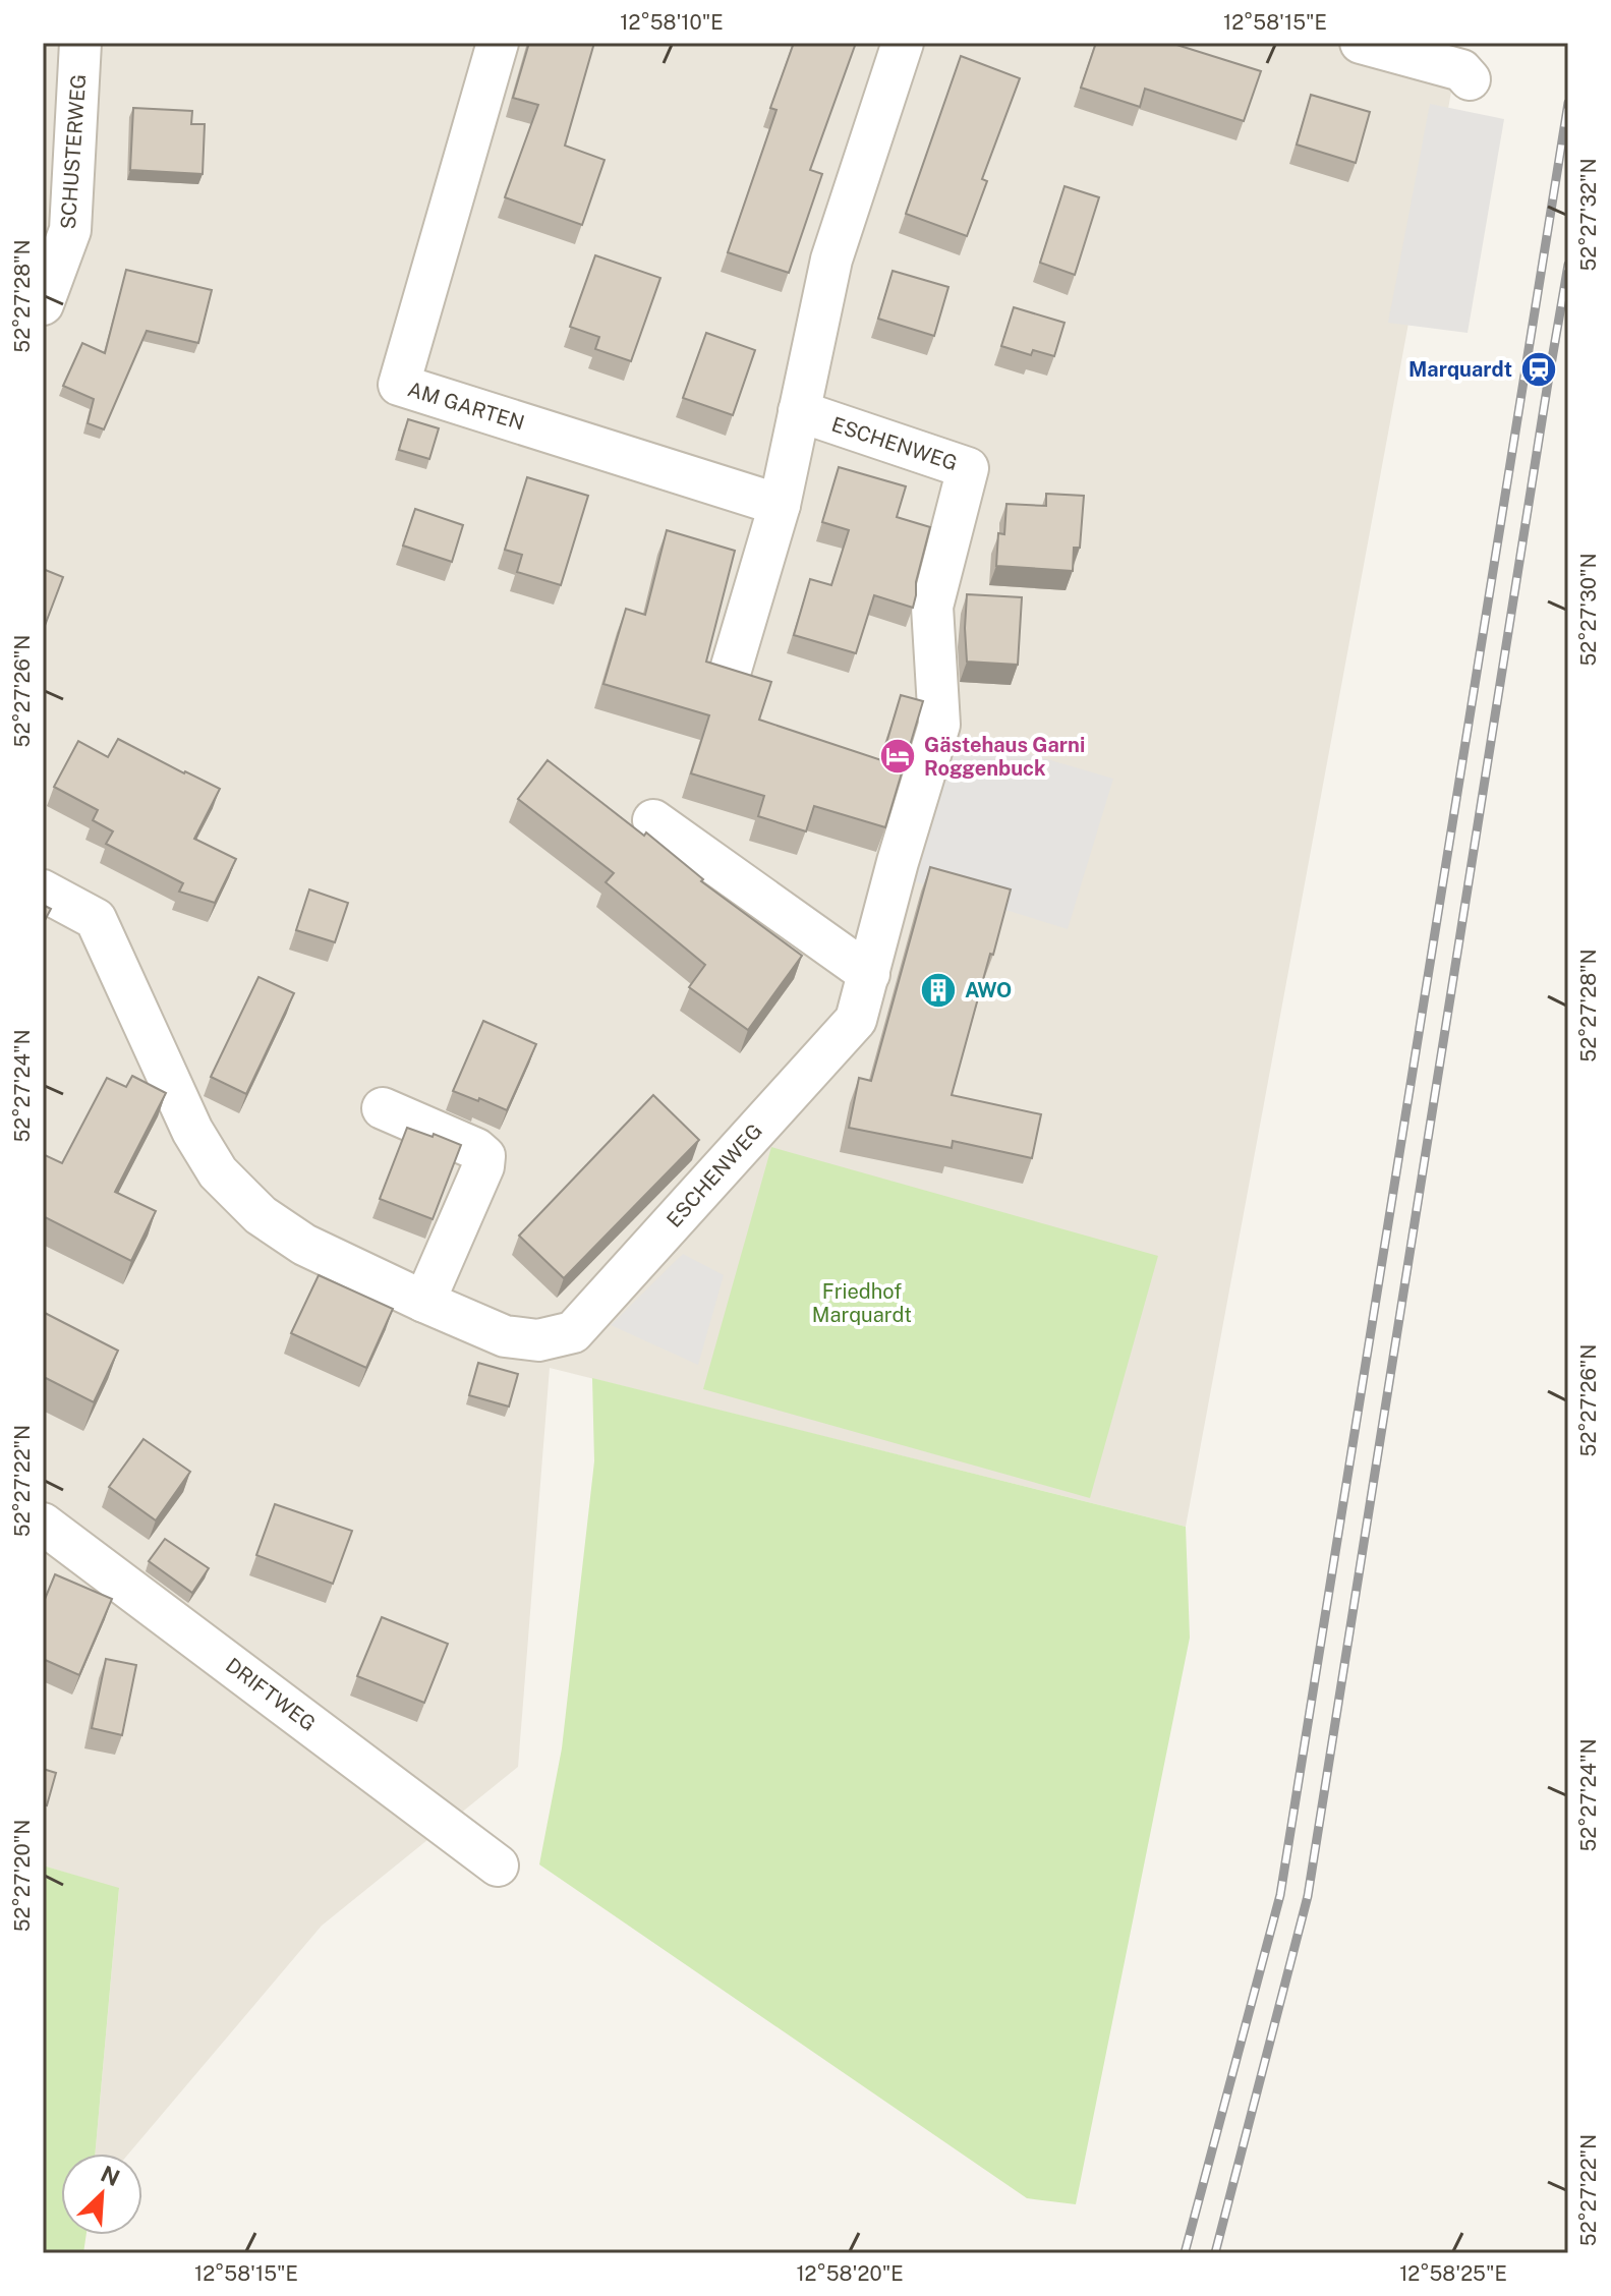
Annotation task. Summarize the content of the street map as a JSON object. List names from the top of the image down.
{
  "streets": {
    "street": [
      "SCHUSTERWEG",
      "AM GARTEN",
      "ESCHENWEG",
      "DRIFTWEG"
    ]
  },
  "parks": ["Friedhof Marquardt"],
  "places": {
    "station": ["Marquardt"],
    "hotel": ["Gästehaus Garni Roggenbuck"],
    "building": ["AWO"]
  },
  "north": "top right",
  "coordinates": [
    "12°58'10\"E",
    "12°58'15\"E",
    "52°27'32\"N",
    "52°27'28\"N",
    "52°27'30\"N",
    "52°27'26\"N",
    "52°27'24\"N",
    "52°27'22\"N",
    "52°27'20\"N",
    "12°58'20\"E",
    "12°58'25\"E"
  ]
}
